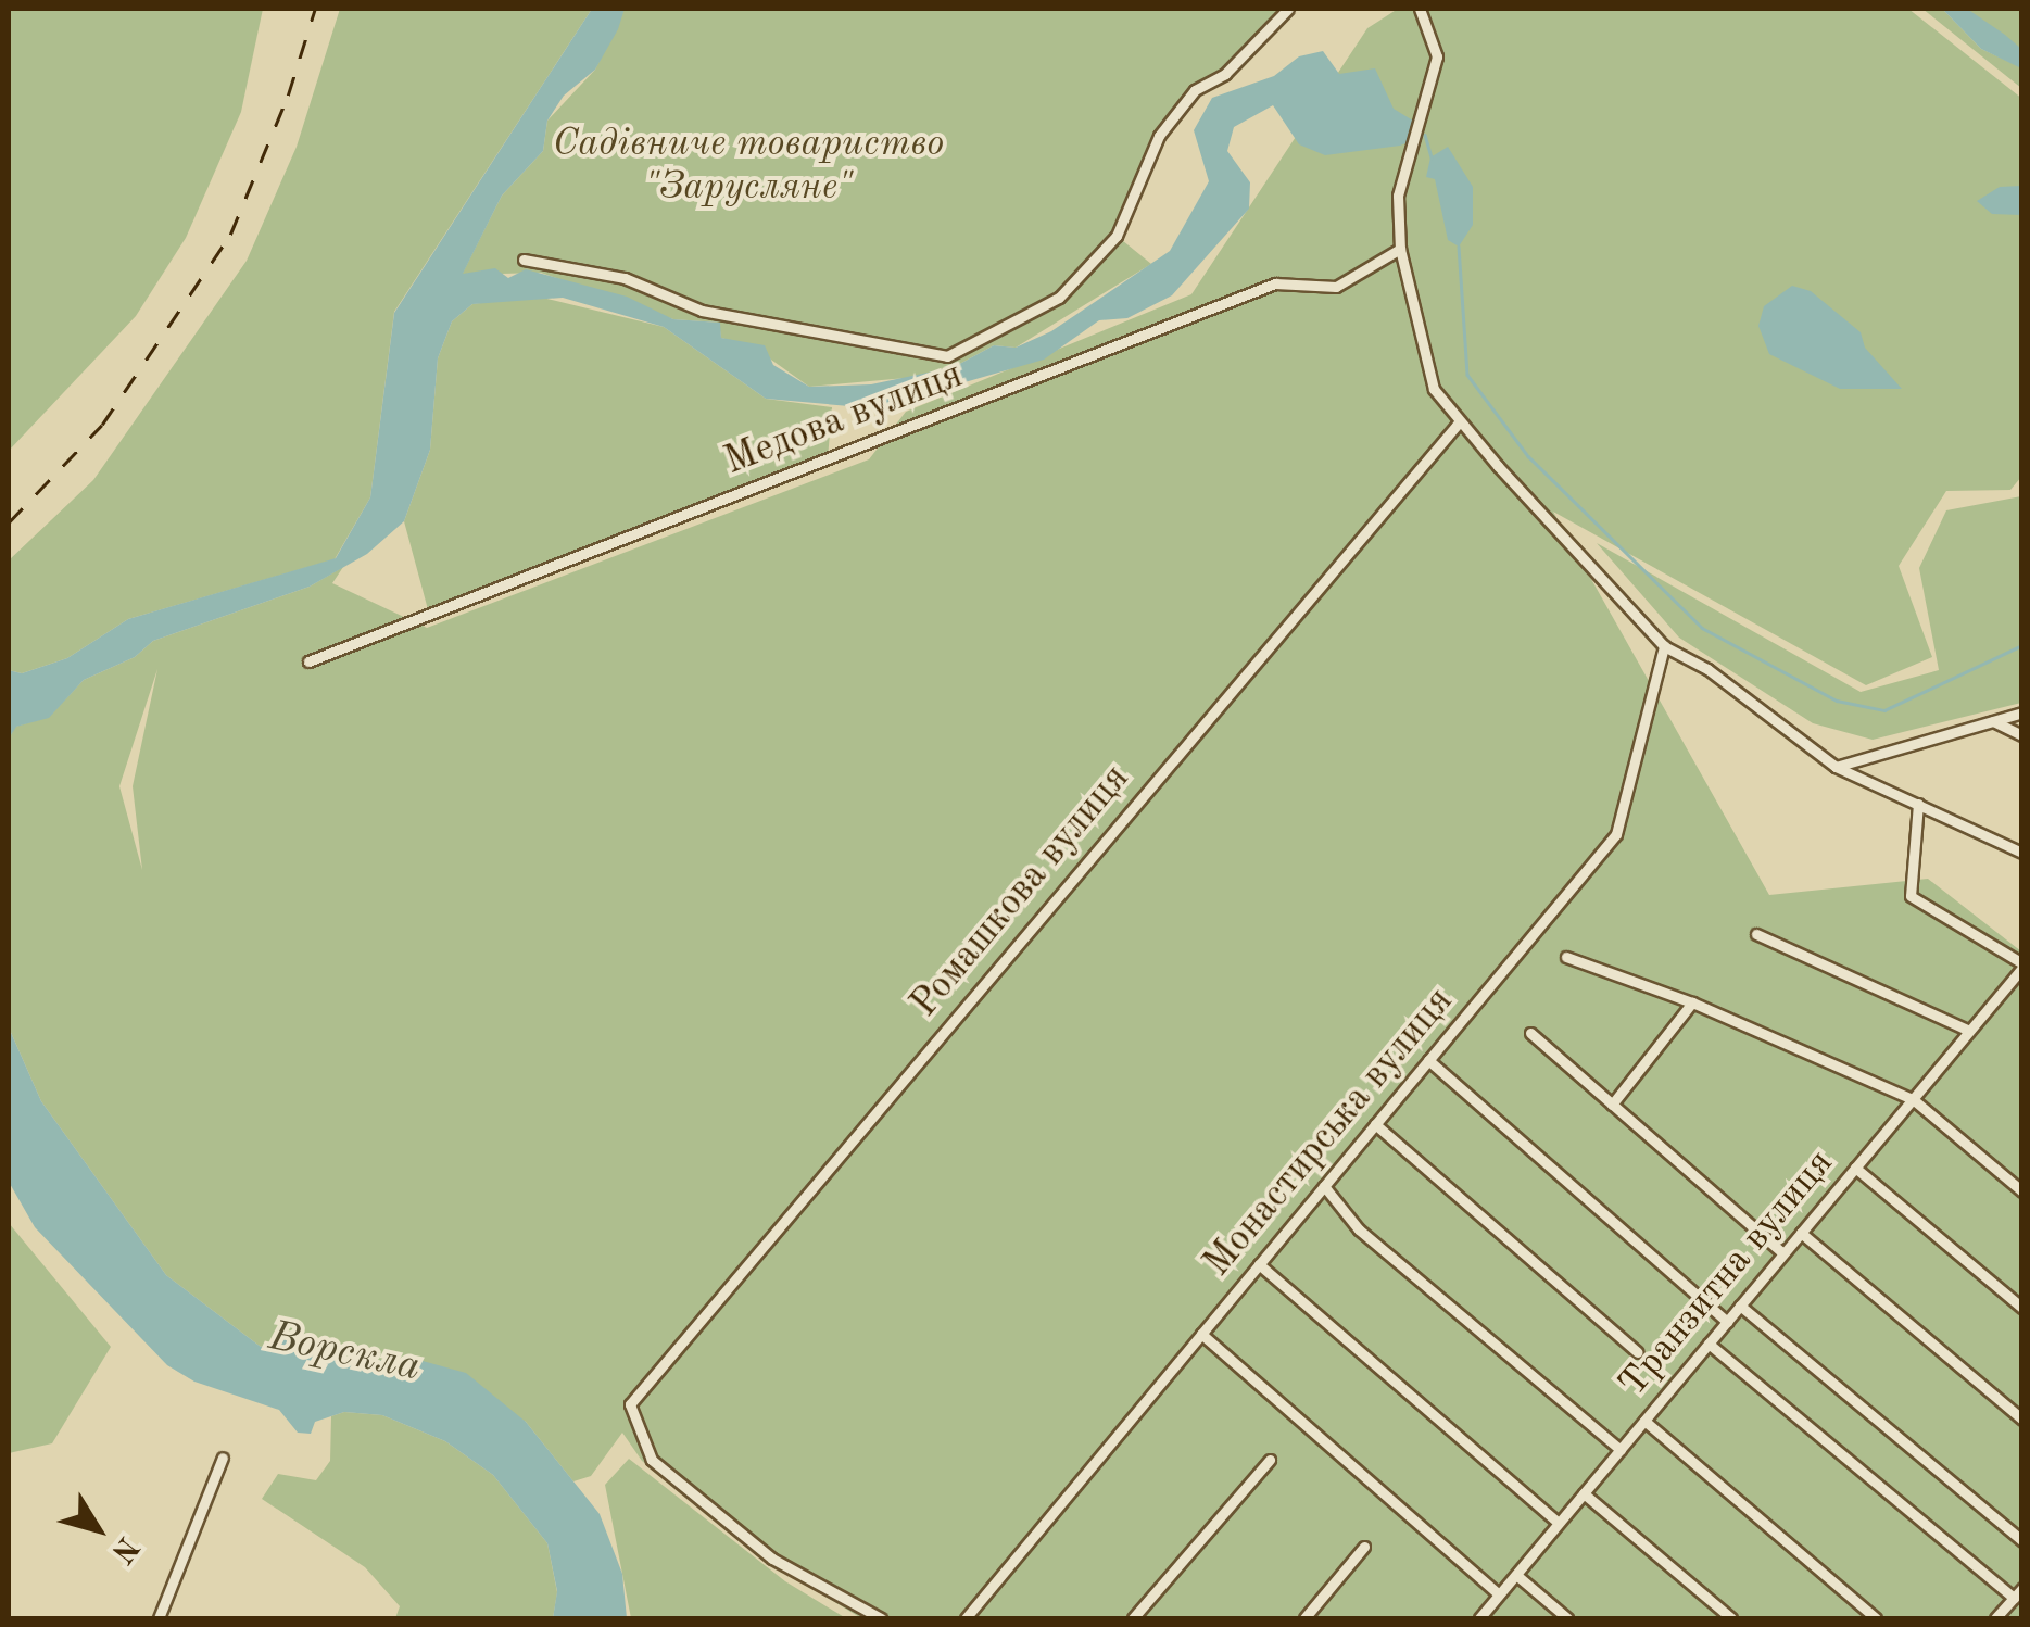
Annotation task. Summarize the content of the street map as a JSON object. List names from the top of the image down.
{
  "streets": {
    "street": [
      "Медова вулиця",
      "Ромашкова вулиця",
      "Монастирська вулиця",
      "Транзитна вулиця"
    ]
  },
  "water": ["Ворскла"],
  "parks": ["Садівниче товариство \"Зарусляне\""],
  "north": "bottom right"
}
